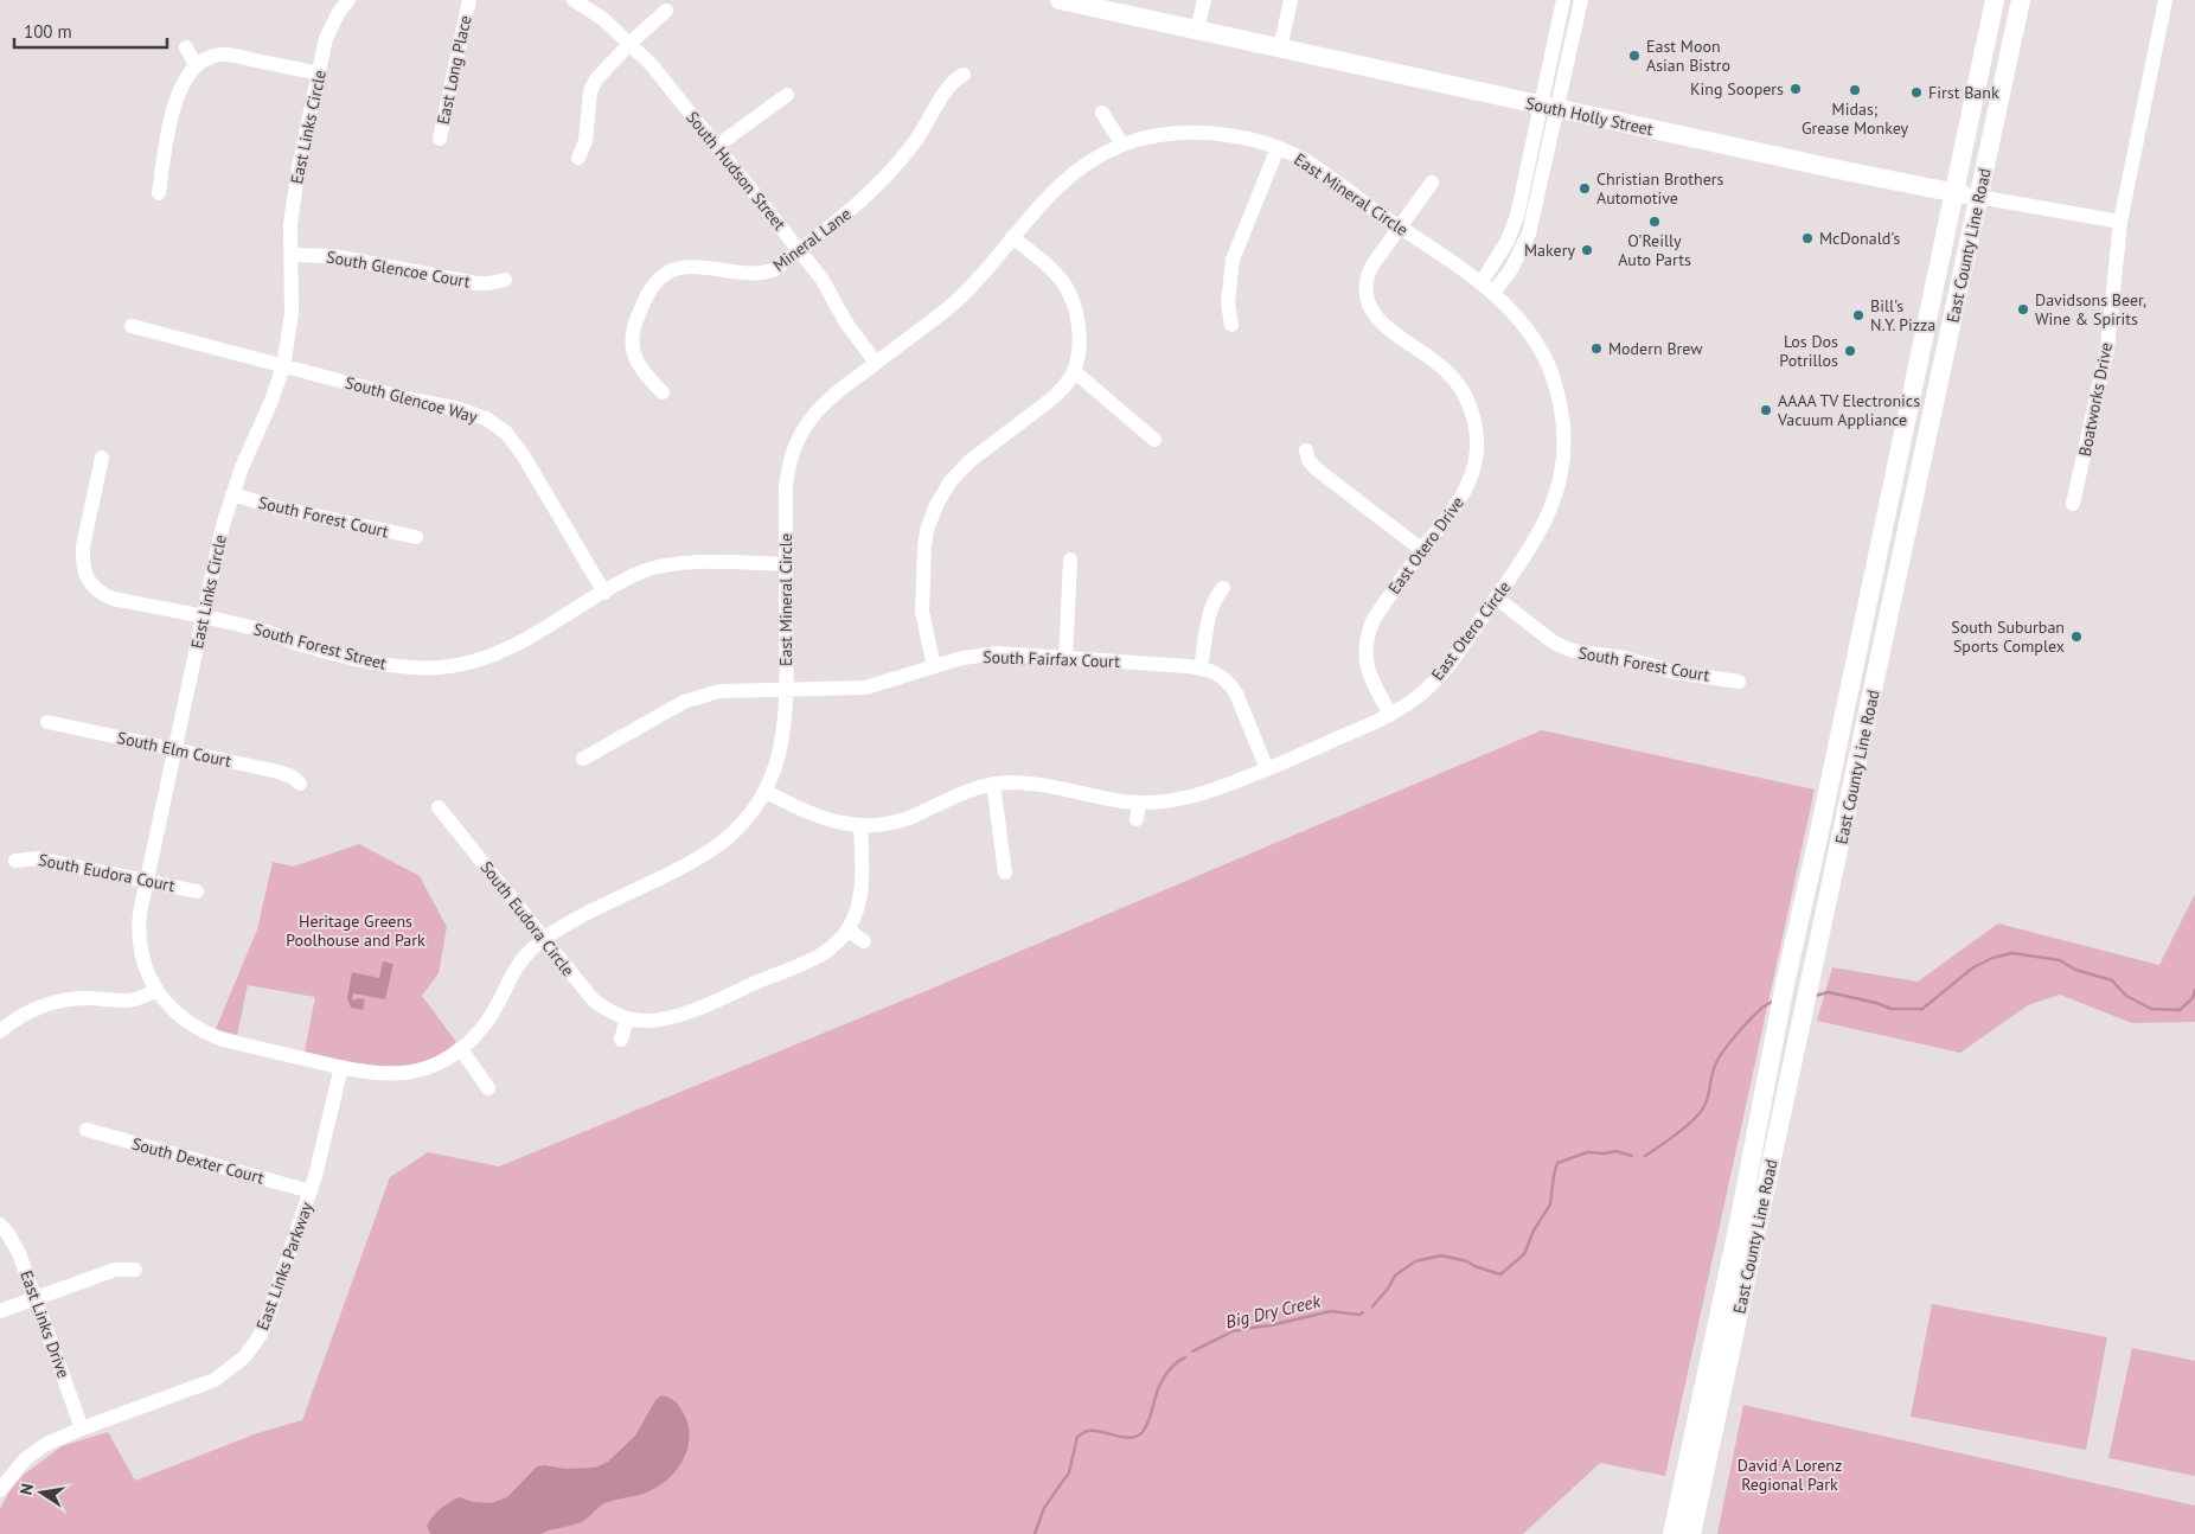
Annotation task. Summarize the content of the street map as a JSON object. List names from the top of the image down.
{
  "streets": {
    "main road": ["South Holly Street", "East County Line Road"],
    "street": [
      "East Long Place",
      "East Links Circle",
      "South Hudson Street",
      "East Mineral Circle",
      "Mineral Lane",
      "South Glencoe Court",
      "South Glencoe Way",
      "Boatworks Drive",
      "South Forest Court",
      "East Otero Drive",
      "East Otero Circle",
      "South Forest Street",
      "South Fairfax Court",
      "South Elm Court",
      "South Eudora Court",
      "South Eudora Circle",
      "South Dexter Court",
      "East Links Parkway",
      "East Links Drive"
    ]
  },
  "crossings": [
    ["South Holly Street", "East County Line Road"],
    ["South Holly Street", "Boatworks Drive"],
    ["East Links Circle", "East Mineral Circle"],
    ["East Links Circle", "South Glencoe Court"],
    ["East Links Circle", "South Glencoe Way"],
    ["East Links Circle", "South Forest Court"],
    ["East Links Circle", "South Forest Street"],
    ["East Links Circle", "South Elm Court"],
    ["East Links Circle", "South Eudora Court"],
    ["East Links Circle", "East Links Parkway"],
    ["South Hudson Street", "East Mineral Circle"],
    ["South Hudson Street", "Mineral Lane"],
    ["East Mineral Circle", "East Otero Drive"],
    ["East Mineral Circle", "East Otero Circle"],
    ["East Mineral Circle", "South Forest Street"],
    ["East Mineral Circle", "South Fairfax Court"],
    ["East Mineral Circle", "South Eudora Circle"],
    ["East Mineral Circle", "East Links Parkway"],
    ["South Glencoe Way", "South Forest Street"],
    ["South Forest Court", "East Otero Circle"],
    ["East Otero Drive", "East Otero Circle"],
    ["East Otero Circle", "South Fairfax Court"],
    ["East Otero Circle", "South Eudora Circle"],
    ["South Dexter Court", "East Links Parkway"],
    ["East Links Parkway", "East Links Drive"]
  ],
  "water": ["Big Dry Creek"],
  "parks": ["Heritage Greens Poolhouse and Park", "David A Lorenz Regional Park"],
  "places": [
    "East Moon Asian Bistro",
    "King Soopers",
    "Midas; Grease Monkey",
    "First Bank",
    "Christian Brothers Automotive",
    "O'Reilly Auto Parts",
    "McDonald's",
    "Makery",
    "Davidsons Beer, Wine & Spirits",
    "Bill's N.Y. Pizza",
    "Modern Brew",
    "Los Dos Potrillos",
    "AAAA TV Electronics Vacuum Appliance",
    "South Suburban Sports Complex"
  ],
  "scale_bar": "100 m",
  "north": "left"
}
